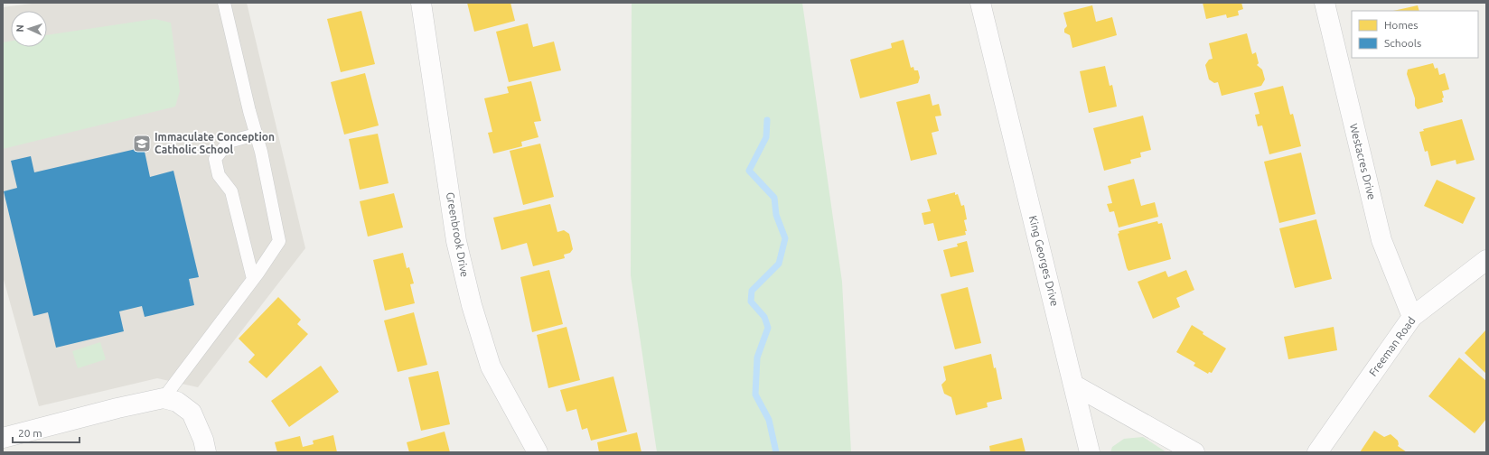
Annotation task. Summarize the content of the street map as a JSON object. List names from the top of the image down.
{
  "streets": {
    "street": [
      "Westacres Drive",
      "Greenbrook Drive",
      "King Georges Drive",
      "Freeman Road"
    ]
  },
  "crossings": [
    ["Westacres Drive", "Freeman Road"]
  ],
  "places": {
    "school or university": ["Immaculate Conception Catholic School"]
  },
  "legend": ["Homes", "Schools"],
  "scale_bar": "20 m",
  "north": "left"
}
